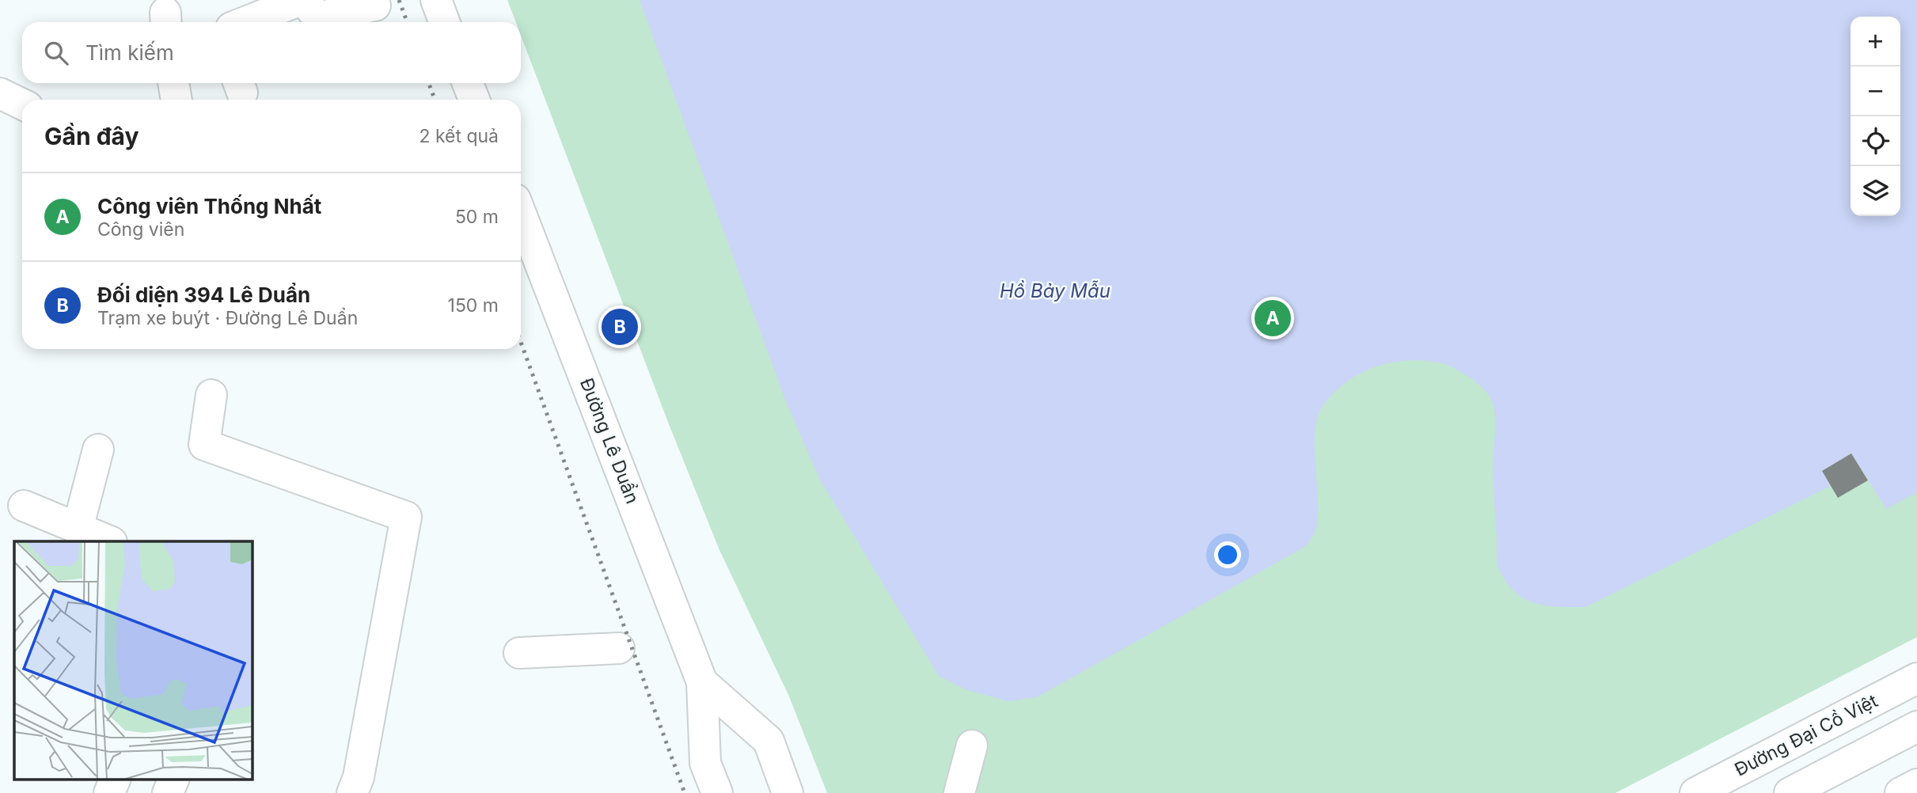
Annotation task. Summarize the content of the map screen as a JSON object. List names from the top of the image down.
{
  "streets": {
    "main road": ["Đường Lê Duẩn", "Đường Đại Cồ Việt"]
  },
  "water": ["Hồ Bảy Mẫu"],
  "page": {
    "map_buttons": ["+", "−"],
    "search": "Tìm kiếm",
    "heading": ["Gần đây", "2 kết quả"],
    "list": [
      {
        "mark": "A",
        "name": "Công viên Thống Nhất",
        "note": "Công viên",
        "value": "50 m"
      },
      {
        "mark": "B",
        "name": "Đối diện 394 Lê Duẩn",
        "note": "Trạm xe buýt · Đường Lê Duẩn",
        "value": "150 m"
      }
    ],
    "pins": ["A", "B"]
  }
}
